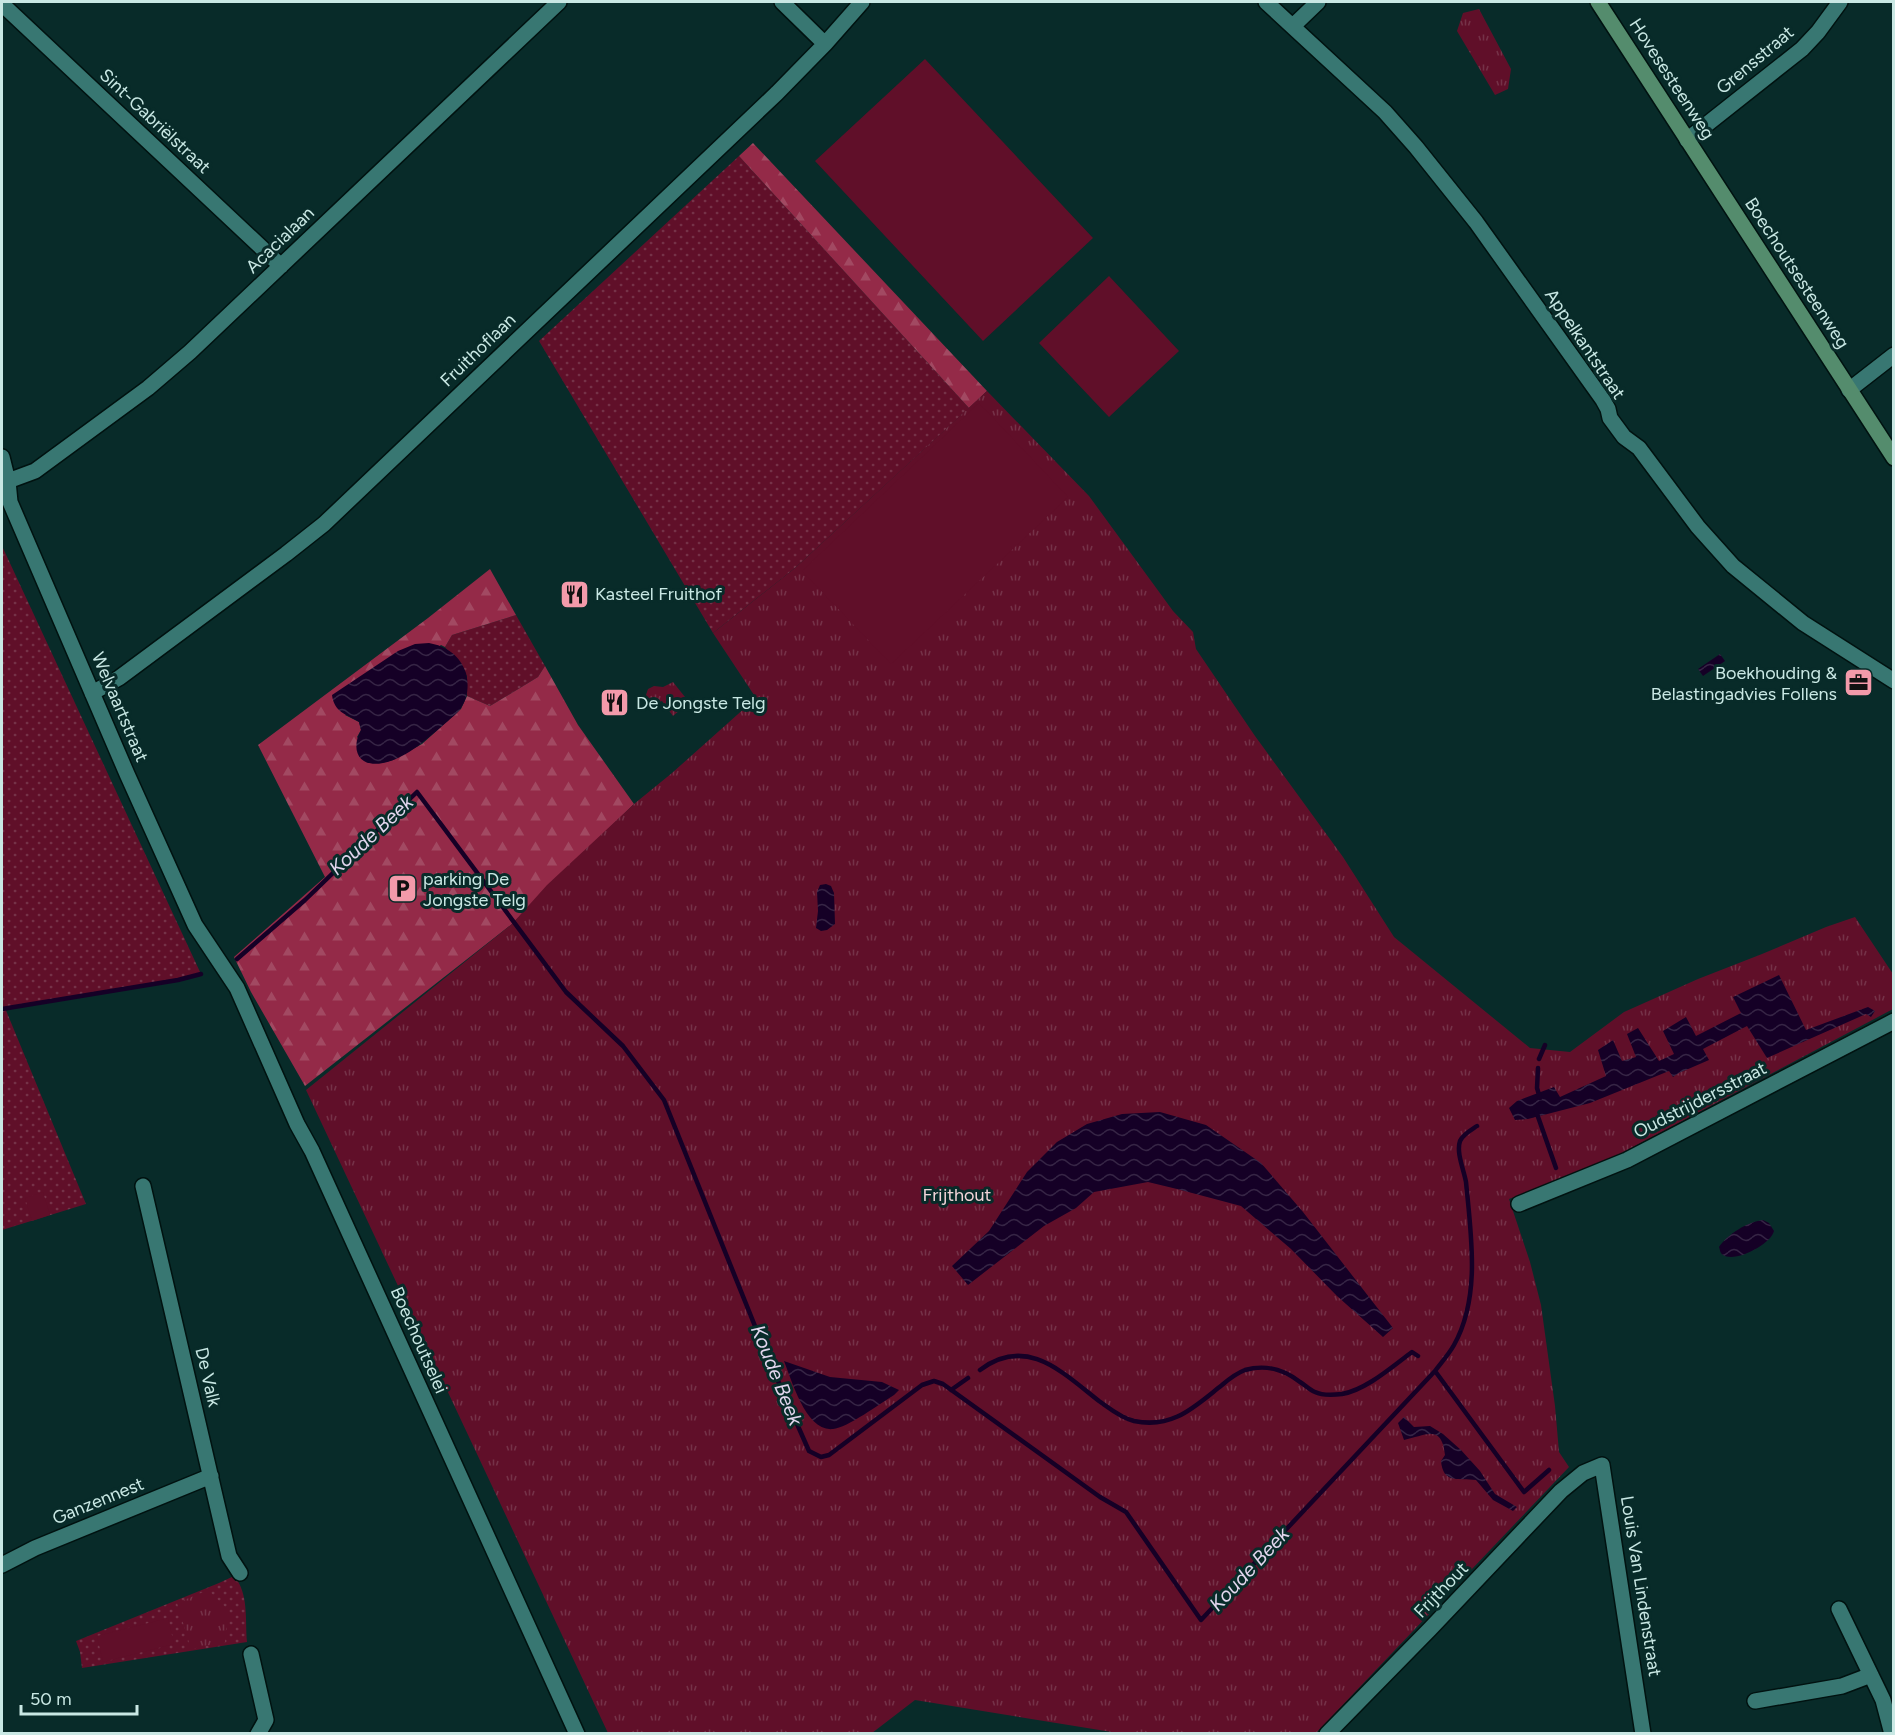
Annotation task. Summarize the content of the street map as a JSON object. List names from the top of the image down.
{
  "streets": {
    "street": [
      "Grensstraat",
      "Hovesesteenweg",
      "Sint-Gabriëlstraat",
      "Acacialaan",
      "Boechoutsesteenweg",
      "Appelkantstraat",
      "Fruithoflaan",
      "Welvaartstraat",
      "Oudstrijdersstraat",
      "Boechoutselei",
      "De Valk",
      "Ganzennest",
      "Louis Van Lindenstraat",
      "Frijthout"
    ]
  },
  "crossings": [
    ["Grensstraat", "Hovesesteenweg"],
    ["Hovesesteenweg", "Boechoutsesteenweg"],
    ["Sint-Gabriëlstraat", "Acacialaan"],
    ["Acacialaan", "Welvaartstraat"],
    ["Fruithoflaan", "Welvaartstraat"],
    ["Welvaartstraat", "Boechoutselei"],
    ["De Valk", "Ganzennest"],
    ["Louis Van Lindenstraat", "Frijthout"]
  ],
  "water": ["Koude Beek"],
  "parks": ["Frijthout"],
  "places": {
    "restaurant": ["Kasteel Fruithof", "De Jongste Telg"],
    "office": ["Boekhouding & Belastingadvies Follens"],
    "parking": ["parking De Jongste Telg"]
  },
  "scale_bar": "50 m"
}
